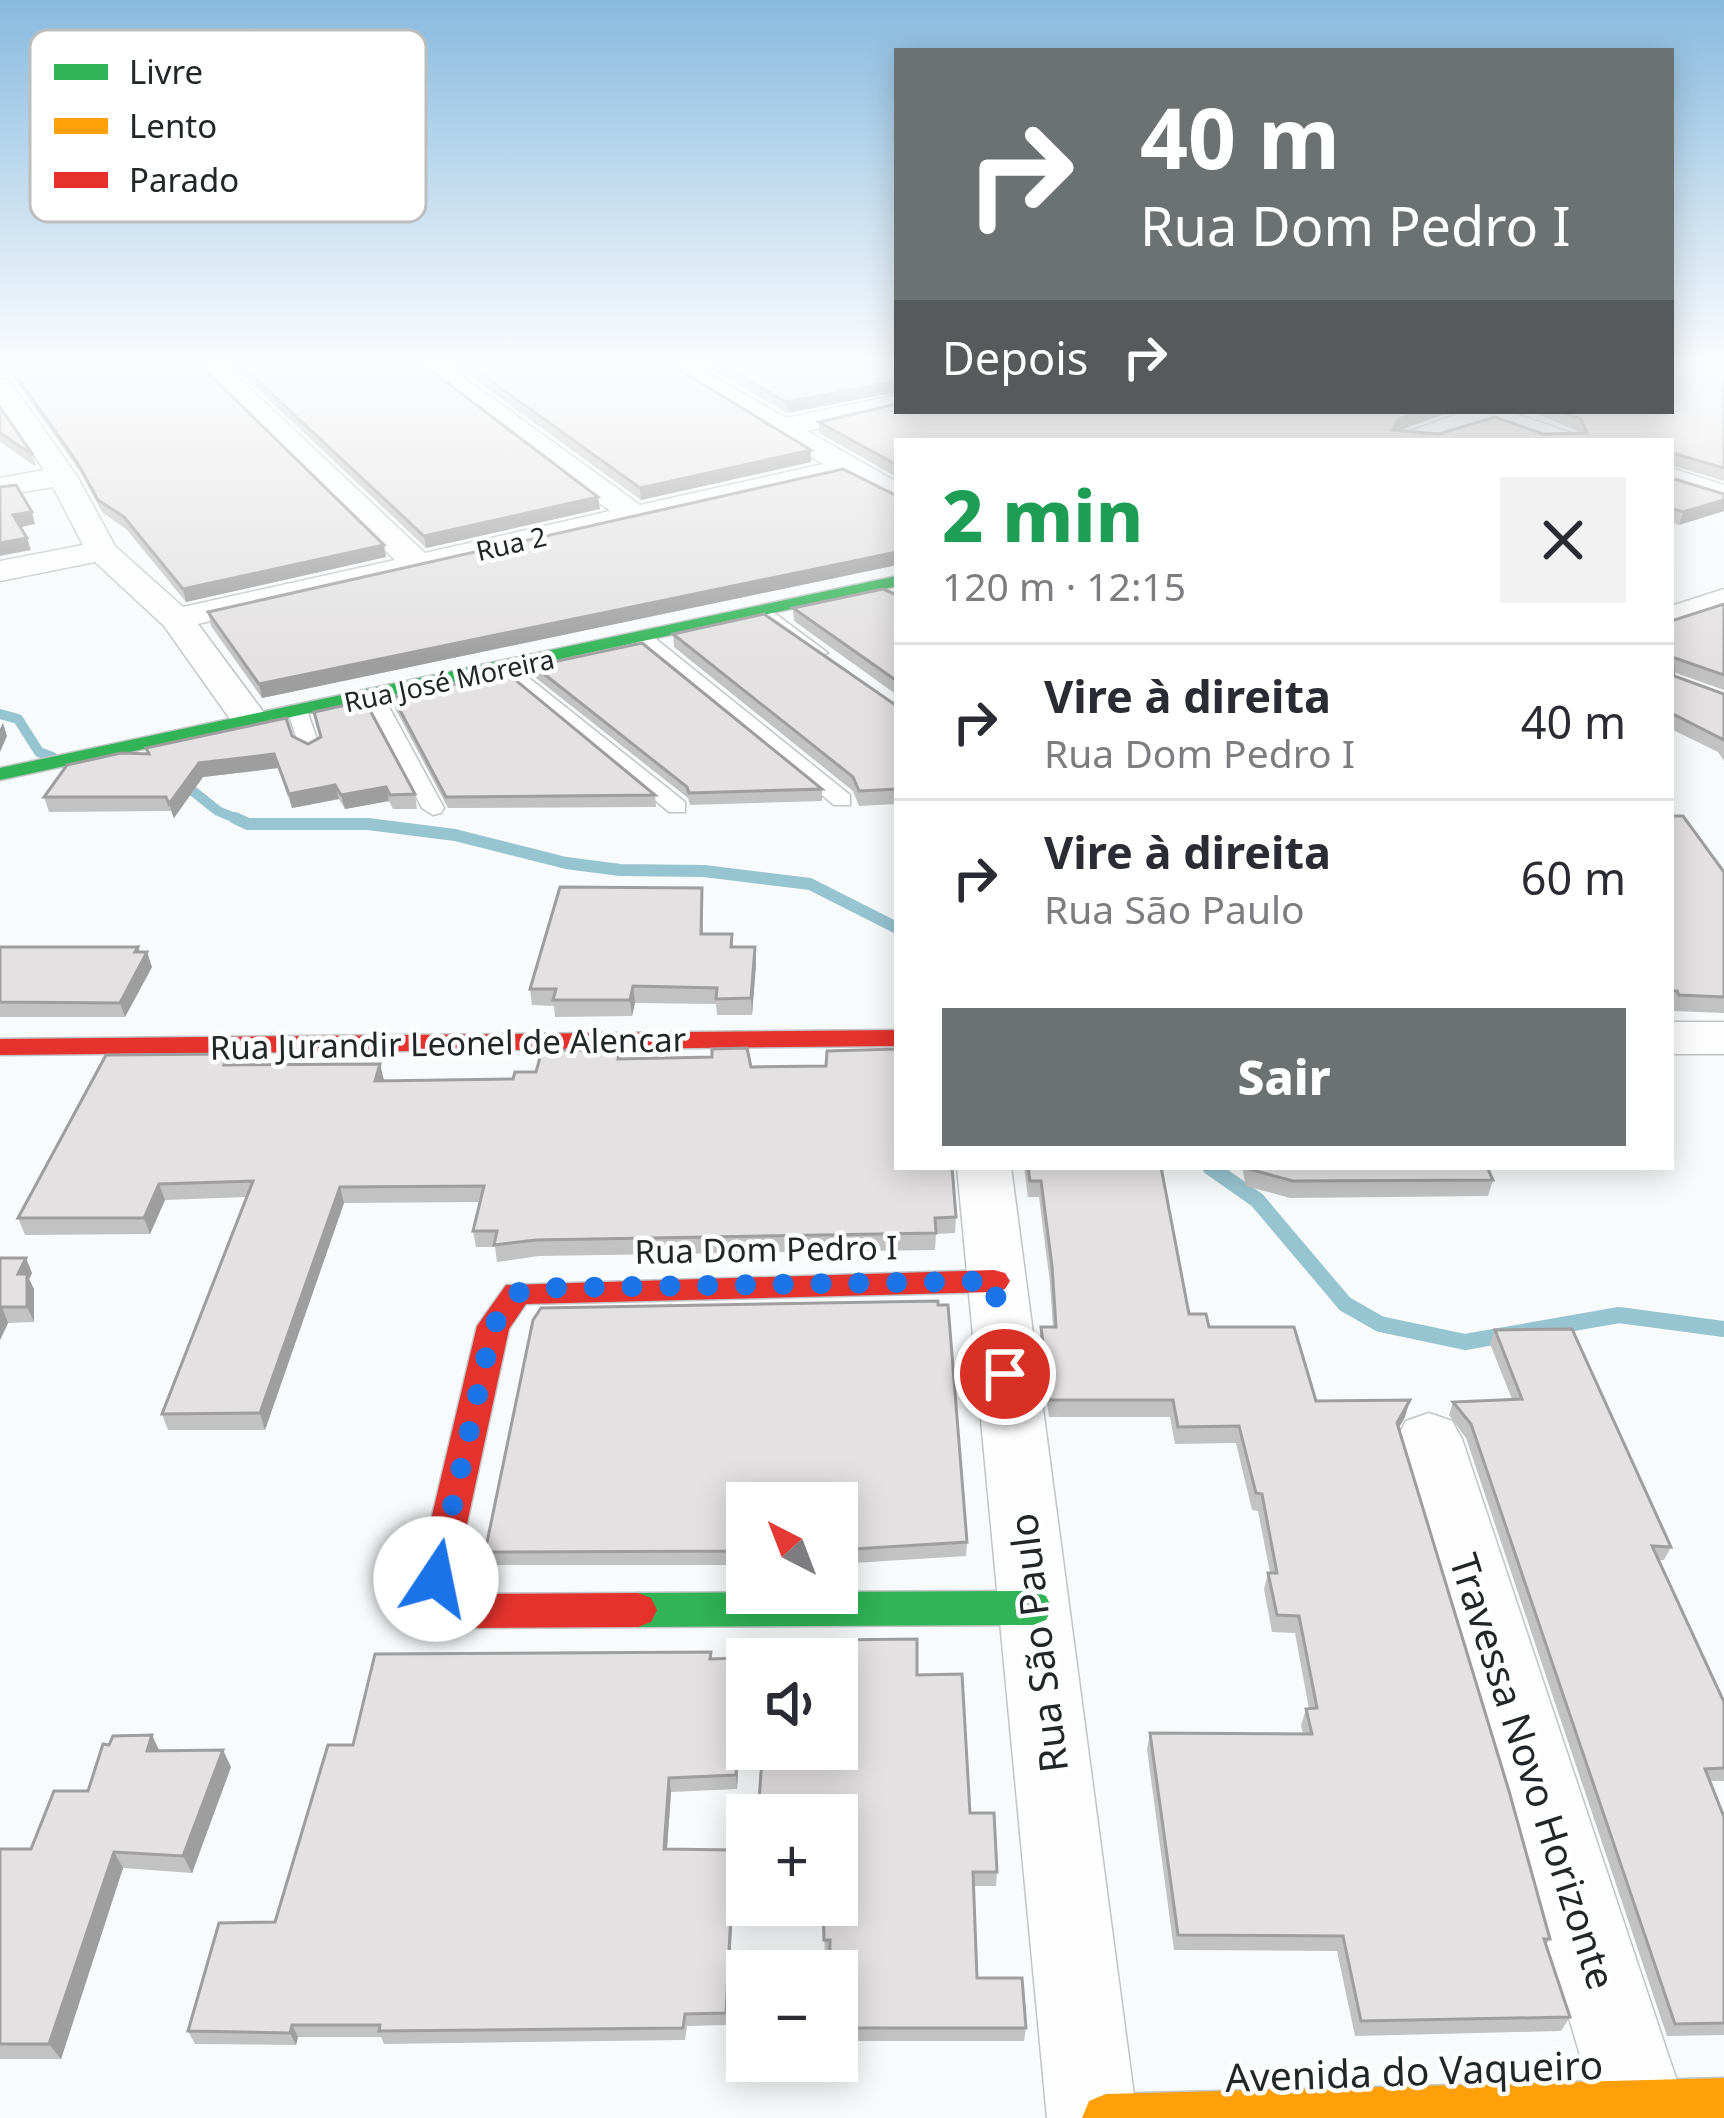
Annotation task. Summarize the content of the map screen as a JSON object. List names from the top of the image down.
{
  "streets": {
    "street": [
      "Rua 2",
      "Rua José Moreira",
      "Rua Jurandir Leonel de Alencar",
      "Rua Dom Pedro I",
      "Rua São Paulo",
      "Travessa Novo Horizonte",
      "Avenida do Vaqueiro"
    ]
  },
  "crossings": [
    ["Rua Dom Pedro I", "Rua São Paulo"],
    ["Travessa Novo Horizonte", "Avenida do Vaqueiro"]
  ],
  "legend": ["Livre", "Lento", "Parado"],
  "north": "top left",
  "page": {
    "turn": ["40 m", "Rua Dom Pedro I"],
    "then": "Depois",
    "heading": ["2 min", "120 m · 12:15"],
    "list": [
      {
        "name": "Vire à direita",
        "note": "Rua Dom Pedro I",
        "value": "40 m"
      },
      {
        "name": "Vire à direita",
        "note": "Rua São Paulo",
        "value": "60 m"
      }
    ],
    "buttons": "Sair",
    "map_buttons": ["+", "−"]
  }
}
